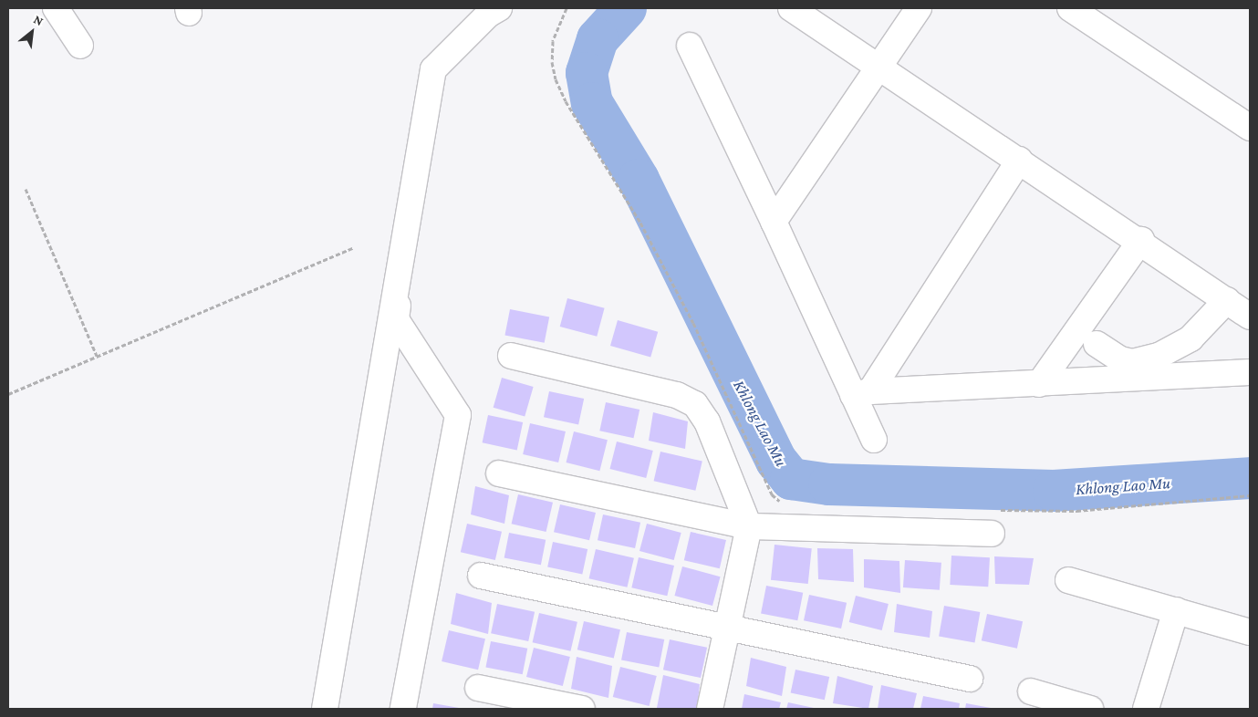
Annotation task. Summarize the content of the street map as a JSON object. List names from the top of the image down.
{
  "water": ["Khlong Lao Mu"],
  "north": "top right"
}
